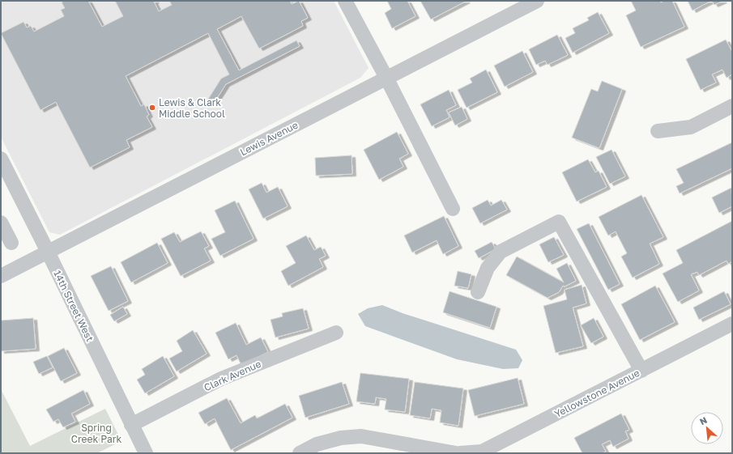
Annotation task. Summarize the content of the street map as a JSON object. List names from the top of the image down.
{
  "streets": {
    "street": [
      "Lewis Avenue",
      "14th Street West",
      "Clark Avenue",
      "Yellowstone Avenue"
    ]
  },
  "crossings": [
    ["Lewis Avenue", "14th Street West"],
    ["14th Street West", "Clark Avenue"]
  ],
  "parks": ["Spring Creek Park"],
  "places": ["Lewis & Clark Middle School"],
  "north": "top left"
}
